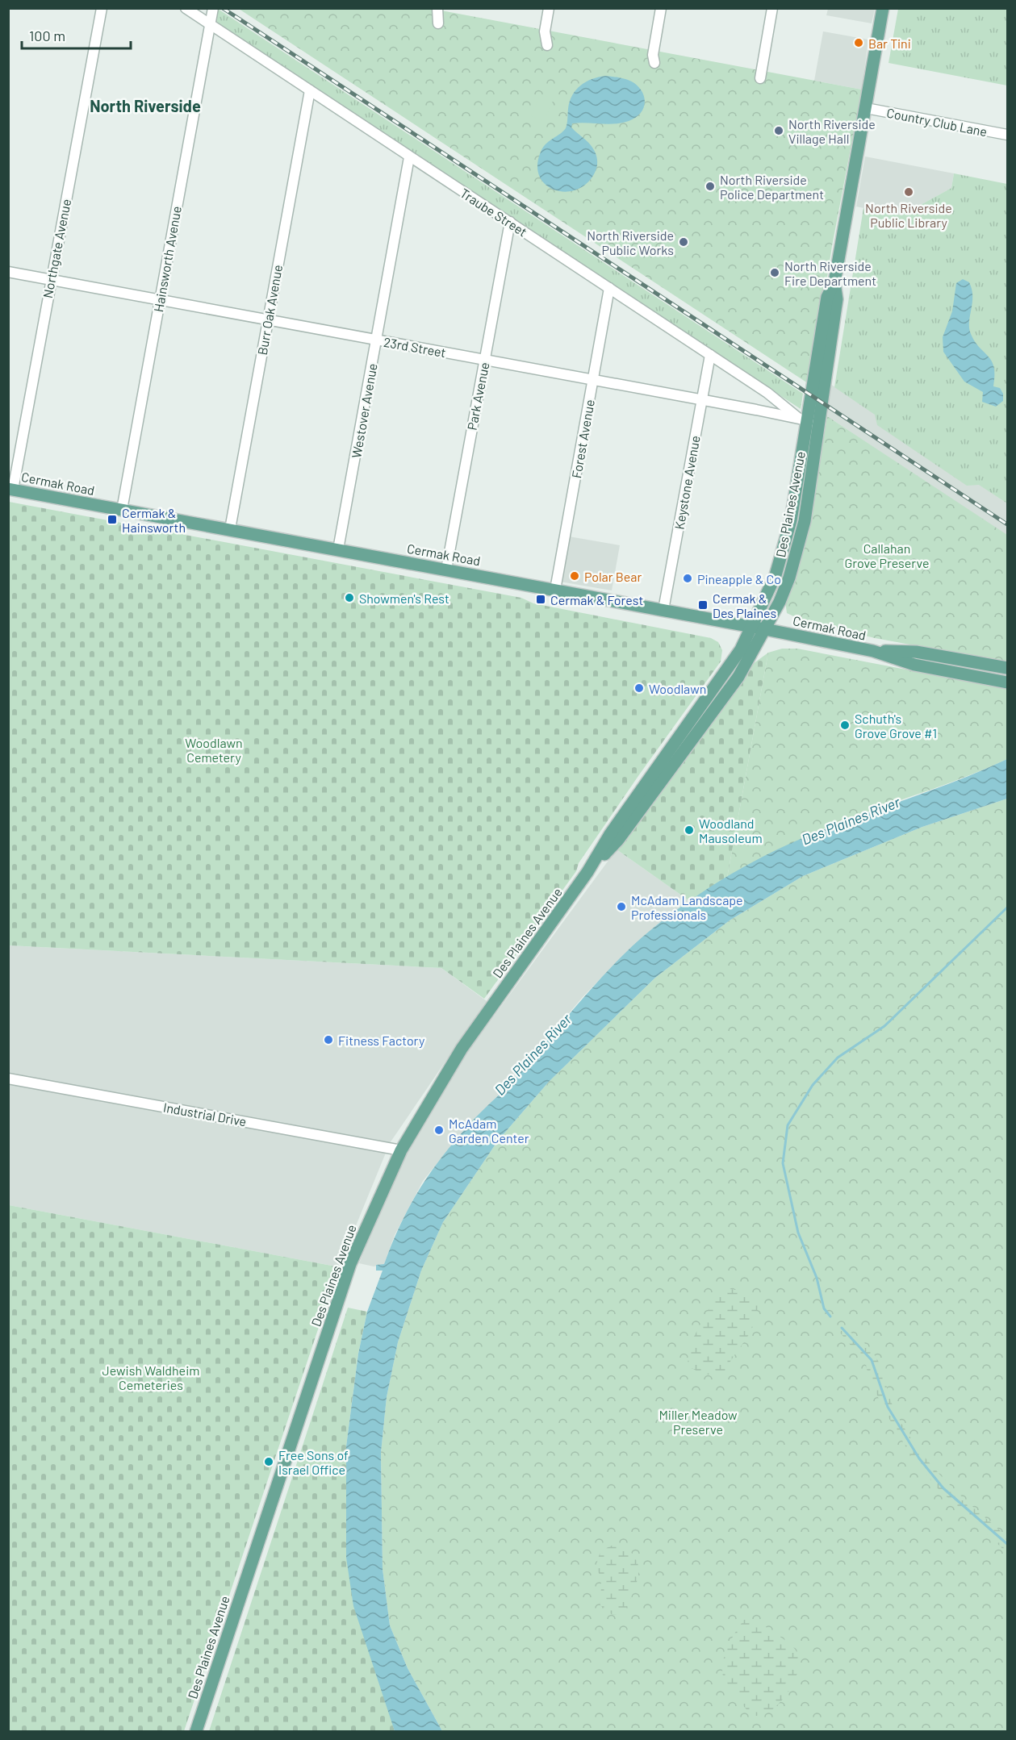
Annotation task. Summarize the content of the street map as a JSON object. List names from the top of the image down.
{
  "streets": {
    "main road": ["Cermak Road", "Des Plaines Avenue"],
    "street": [
      "Country Club Lane",
      "Traube Street",
      "Northgate Avenue",
      "Hainsworth Avenue",
      "Burr Oak Avenue",
      "23rd Street",
      "Park Avenue",
      "Westover Avenue",
      "Forest Avenue",
      "Keystone Avenue",
      "Industrial Drive"
    ]
  },
  "crossings": [
    ["Country Club Lane", "Des Plaines Avenue"],
    ["Traube Street", "Hainsworth Avenue"],
    ["Traube Street", "Burr Oak Avenue"],
    ["Traube Street", "23rd Street"],
    ["Traube Street", "Park Avenue"],
    ["Traube Street", "Westover Avenue"],
    ["Traube Street", "Forest Avenue"],
    ["Traube Street", "Keystone Avenue"],
    ["Traube Street", "Des Plaines Avenue"],
    ["Northgate Avenue", "23rd Street"],
    ["Northgate Avenue", "Cermak Road"],
    ["Hainsworth Avenue", "23rd Street"],
    ["Hainsworth Avenue", "Cermak Road"],
    ["Burr Oak Avenue", "23rd Street"],
    ["Burr Oak Avenue", "Cermak Road"],
    ["23rd Street", "Park Avenue"],
    ["23rd Street", "Westover Avenue"],
    ["23rd Street", "Forest Avenue"],
    ["23rd Street", "Keystone Avenue"],
    ["23rd Street", "Des Plaines Avenue"],
    ["Park Avenue", "Cermak Road"],
    ["Westover Avenue", "Cermak Road"],
    ["Forest Avenue", "Cermak Road"],
    ["Keystone Avenue", "Cermak Road"],
    ["Cermak Road", "Des Plaines Avenue"],
    ["Des Plaines Avenue", "Industrial Drive"]
  ],
  "districts": ["North Riverside"],
  "water": ["Des Plaines River"],
  "parks": [
    "Callahan Grove Preserve",
    "Woodlawn Cemetery",
    "Jewish Waldheim Cemeteries",
    "Miller Meadow Preserve"
  ],
  "places": {
    "other": [
      "Bar Tini",
      "North Riverside Village Hall",
      "North Riverside Police Department",
      "North Riverside Public Library",
      "North Riverside Public Works",
      "North Riverside Fire Department",
      "Polar Bear",
      "Pineapple & Co",
      "Showmen's Rest",
      "Woodlawn",
      "Schuth's Grove Grove #1",
      "Woodland Mausoleum",
      "McAdam Landscape Professionals",
      "Fitness Factory",
      "McAdam Garden Center",
      "Free Sons of Israel Office"
    ],
    "transit": ["Cermak & Hainsworth", "Cermak & Forest", "Cermak & Des Plaines"]
  },
  "scale_bar": "100 m"
}
